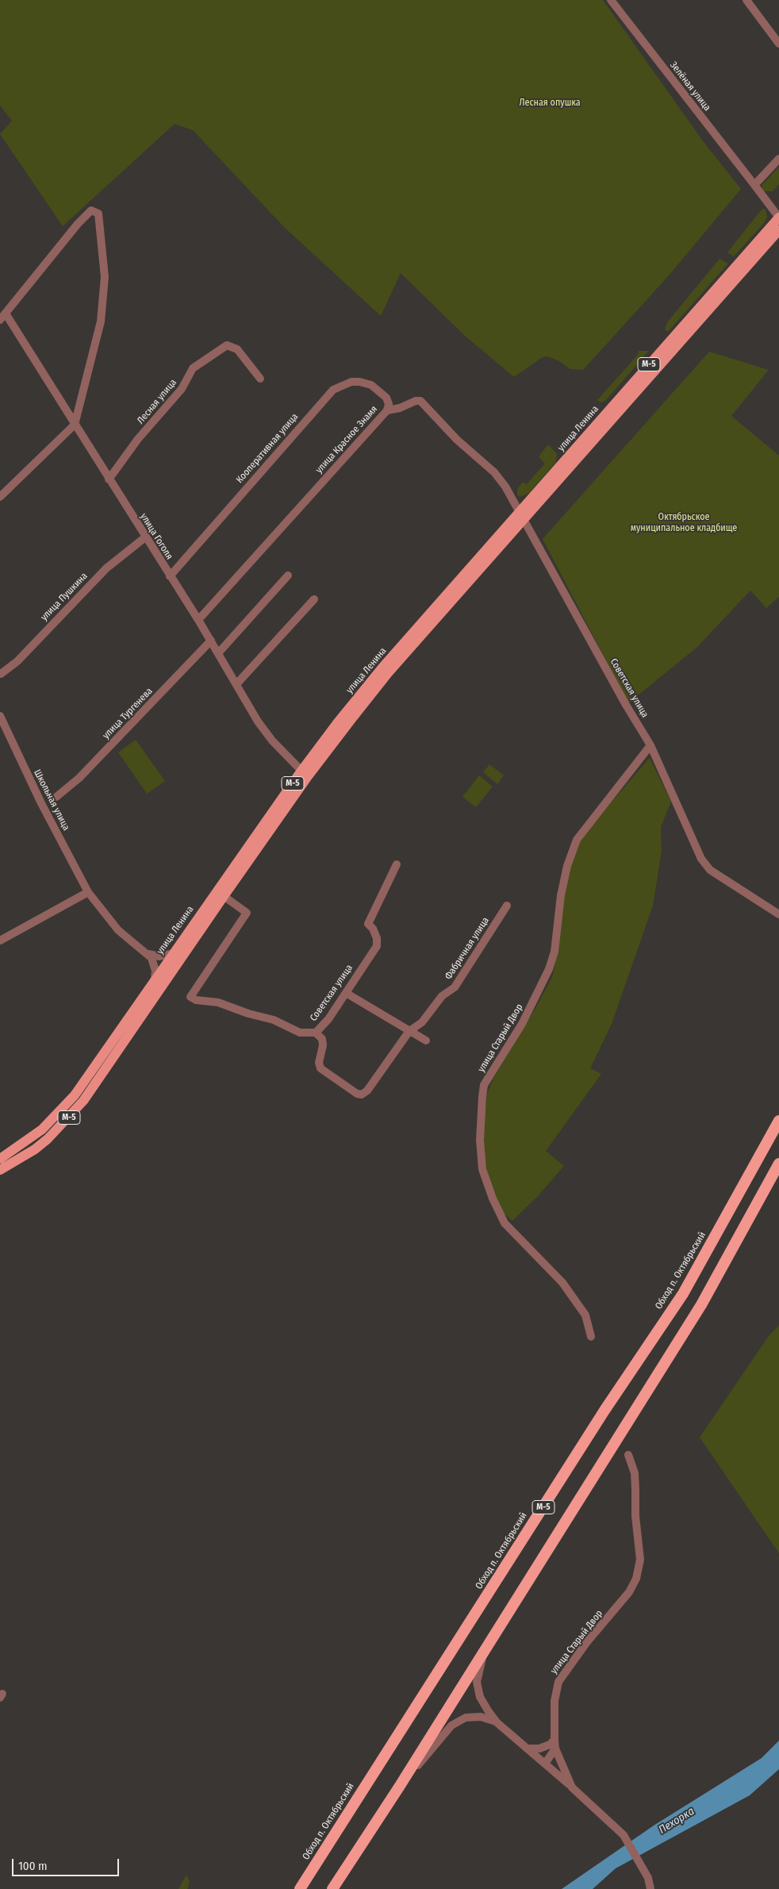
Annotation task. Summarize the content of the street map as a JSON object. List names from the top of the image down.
{
  "streets": {
    "highway": ["М-5", "Обход п. Октябрьский"],
    "main road": ["улица Ленина"],
    "street": [
      "Зелёная улица",
      "Лесная улица",
      "улица Красное Знамя",
      "Кооперативная улица",
      "улица Гоголя",
      "улица Пушкина",
      "Советская улица",
      "улица Тургенева",
      "Школьная улица",
      "Фабричная улица",
      "улица Старый Двор"
    ]
  },
  "crossings": [
    ["Зелёная улица", "улица Ленина"],
    ["Лесная улица", "улица Гоголя"],
    ["улица Ленина", "улица Красное Знамя"],
    ["улица Ленина", "улица Гоголя"],
    ["улица Ленина", "Советская улица"],
    ["улица Красное Знамя", "Кооперативная улица"],
    ["улица Красное Знамя", "улица Гоголя"],
    ["улица Красное Знамя", "Советская улица"],
    ["Кооперативная улица", "улица Гоголя"],
    ["улица Гоголя", "улица Пушкина"],
    ["улица Гоголя", "улица Тургенева"],
    ["Советская улица", "Фабричная улица"],
    ["Советская улица", "улица Старый Двор"]
  ],
  "water": ["Пехорка"],
  "parks": ["Лесная опушка", "Октябрьское муниципальное кладбище"],
  "scale_bar": "100 m"
}
